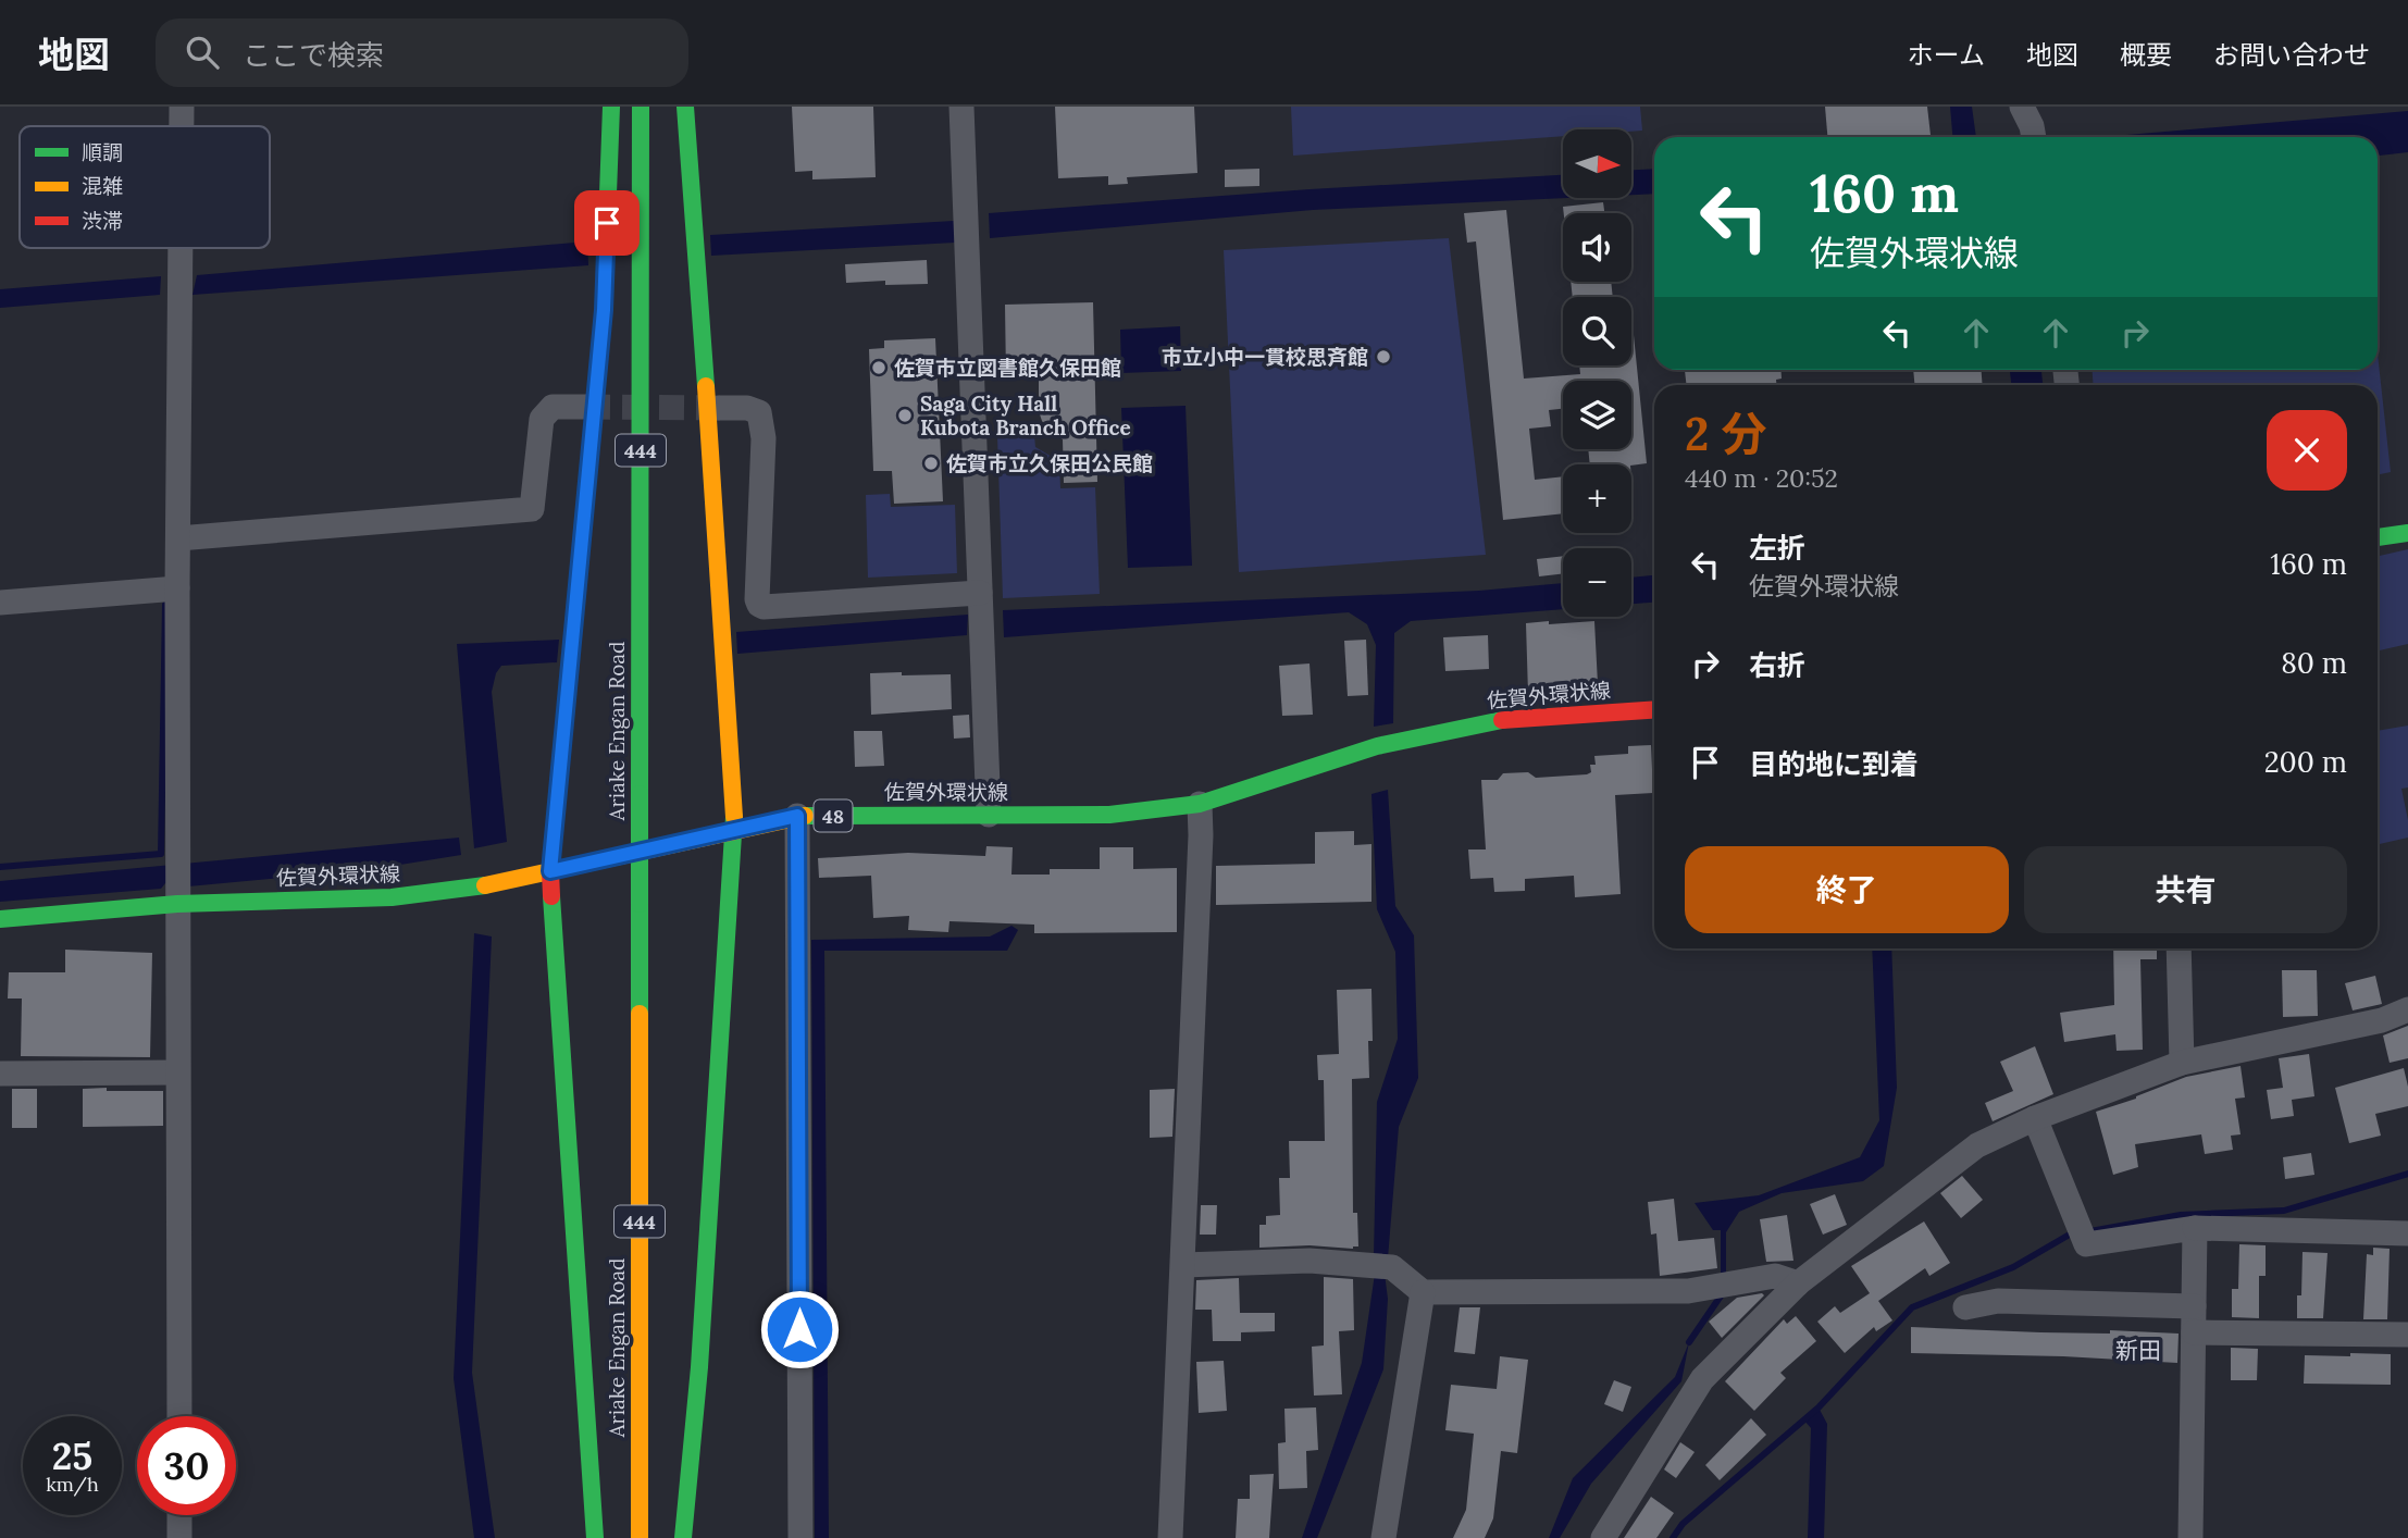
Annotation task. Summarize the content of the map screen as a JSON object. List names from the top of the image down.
{
  "streets": {
    "main road": [
      "444",
      "佐賀外環状線",
      "Ariake Engan Road",
      "48"
    ]
  },
  "districts": ["新田"],
  "places": [
    "市立小中一貫校思斉館",
    "佐賀市立図書館久保田館",
    "Saga City Hall Kubota Branch Office",
    "佐賀市立久保田公民館"
  ],
  "legend": ["順調", "混雑", "渋滞"],
  "north": "right",
  "page": {
    "header": "地図",
    "search": "ここで検索",
    "nav": [
      "ホーム",
      "地図",
      "概要",
      "お問い合わせ"
    ],
    "map_buttons": ["+", "−"],
    "turn": ["160 m", "佐賀外環状線"],
    "heading": ["2 分", "440 m · 20:52"],
    "list": [
      {
        "name": "左折",
        "note": "佐賀外環状線",
        "value": "160 m"
      },
      {
        "name": "右折",
        "value": "80 m"
      },
      {
        "name": "目的地に到着",
        "value": "200 m"
      }
    ],
    "buttons": ["終了", "共有"],
    "speed": "25 km/h",
    "limit": "30"
  }
}
